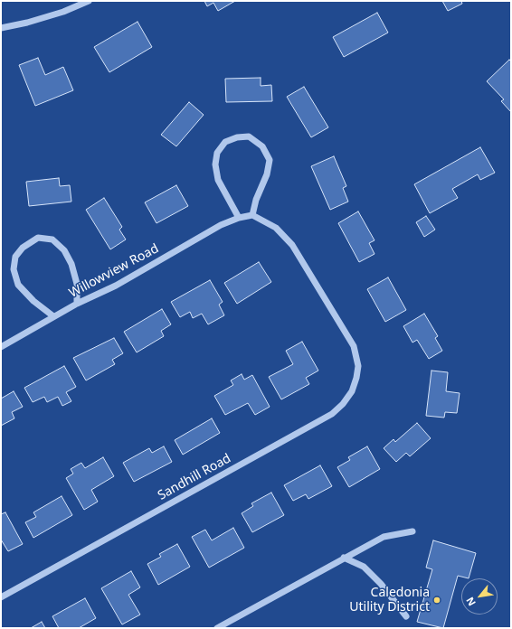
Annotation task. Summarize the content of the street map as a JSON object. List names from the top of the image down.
{
  "streets": {
    "street": ["Willowview Road", "Sandhill Road"]
  },
  "crossings": [
    ["Willowview Road", "Sandhill Road"]
  ],
  "places": ["Caledonia Utility District"],
  "north": "bottom left"
}
